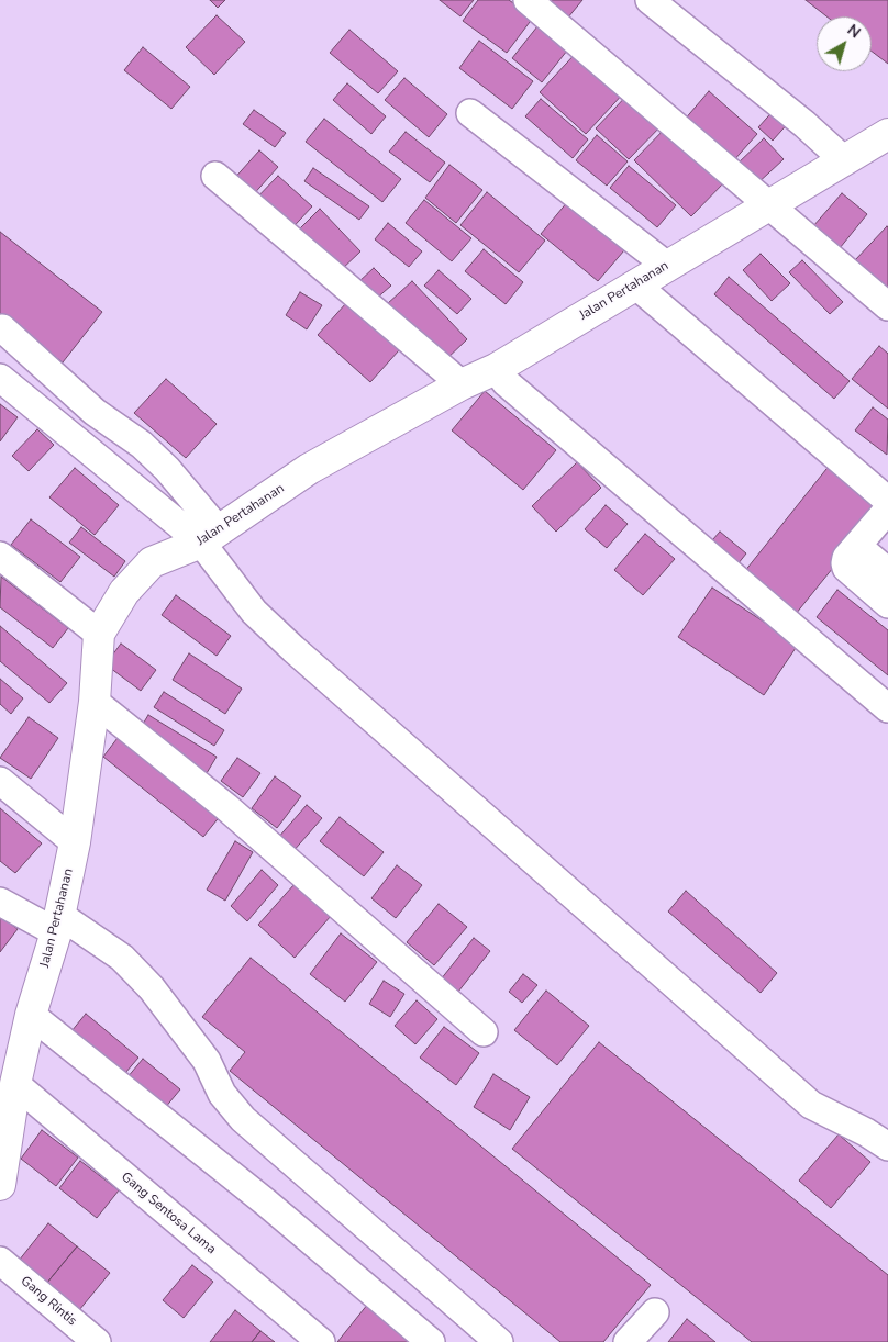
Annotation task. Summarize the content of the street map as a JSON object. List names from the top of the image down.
{
  "streets": {
    "main road": ["Jalan Pertahanan"],
    "street": ["Gang Sentosa Lama", "Gang Rintis"]
  },
  "crossings": [
    ["Jalan Pertahanan", "Gang Sentosa Lama"]
  ],
  "north": "top right"
}
